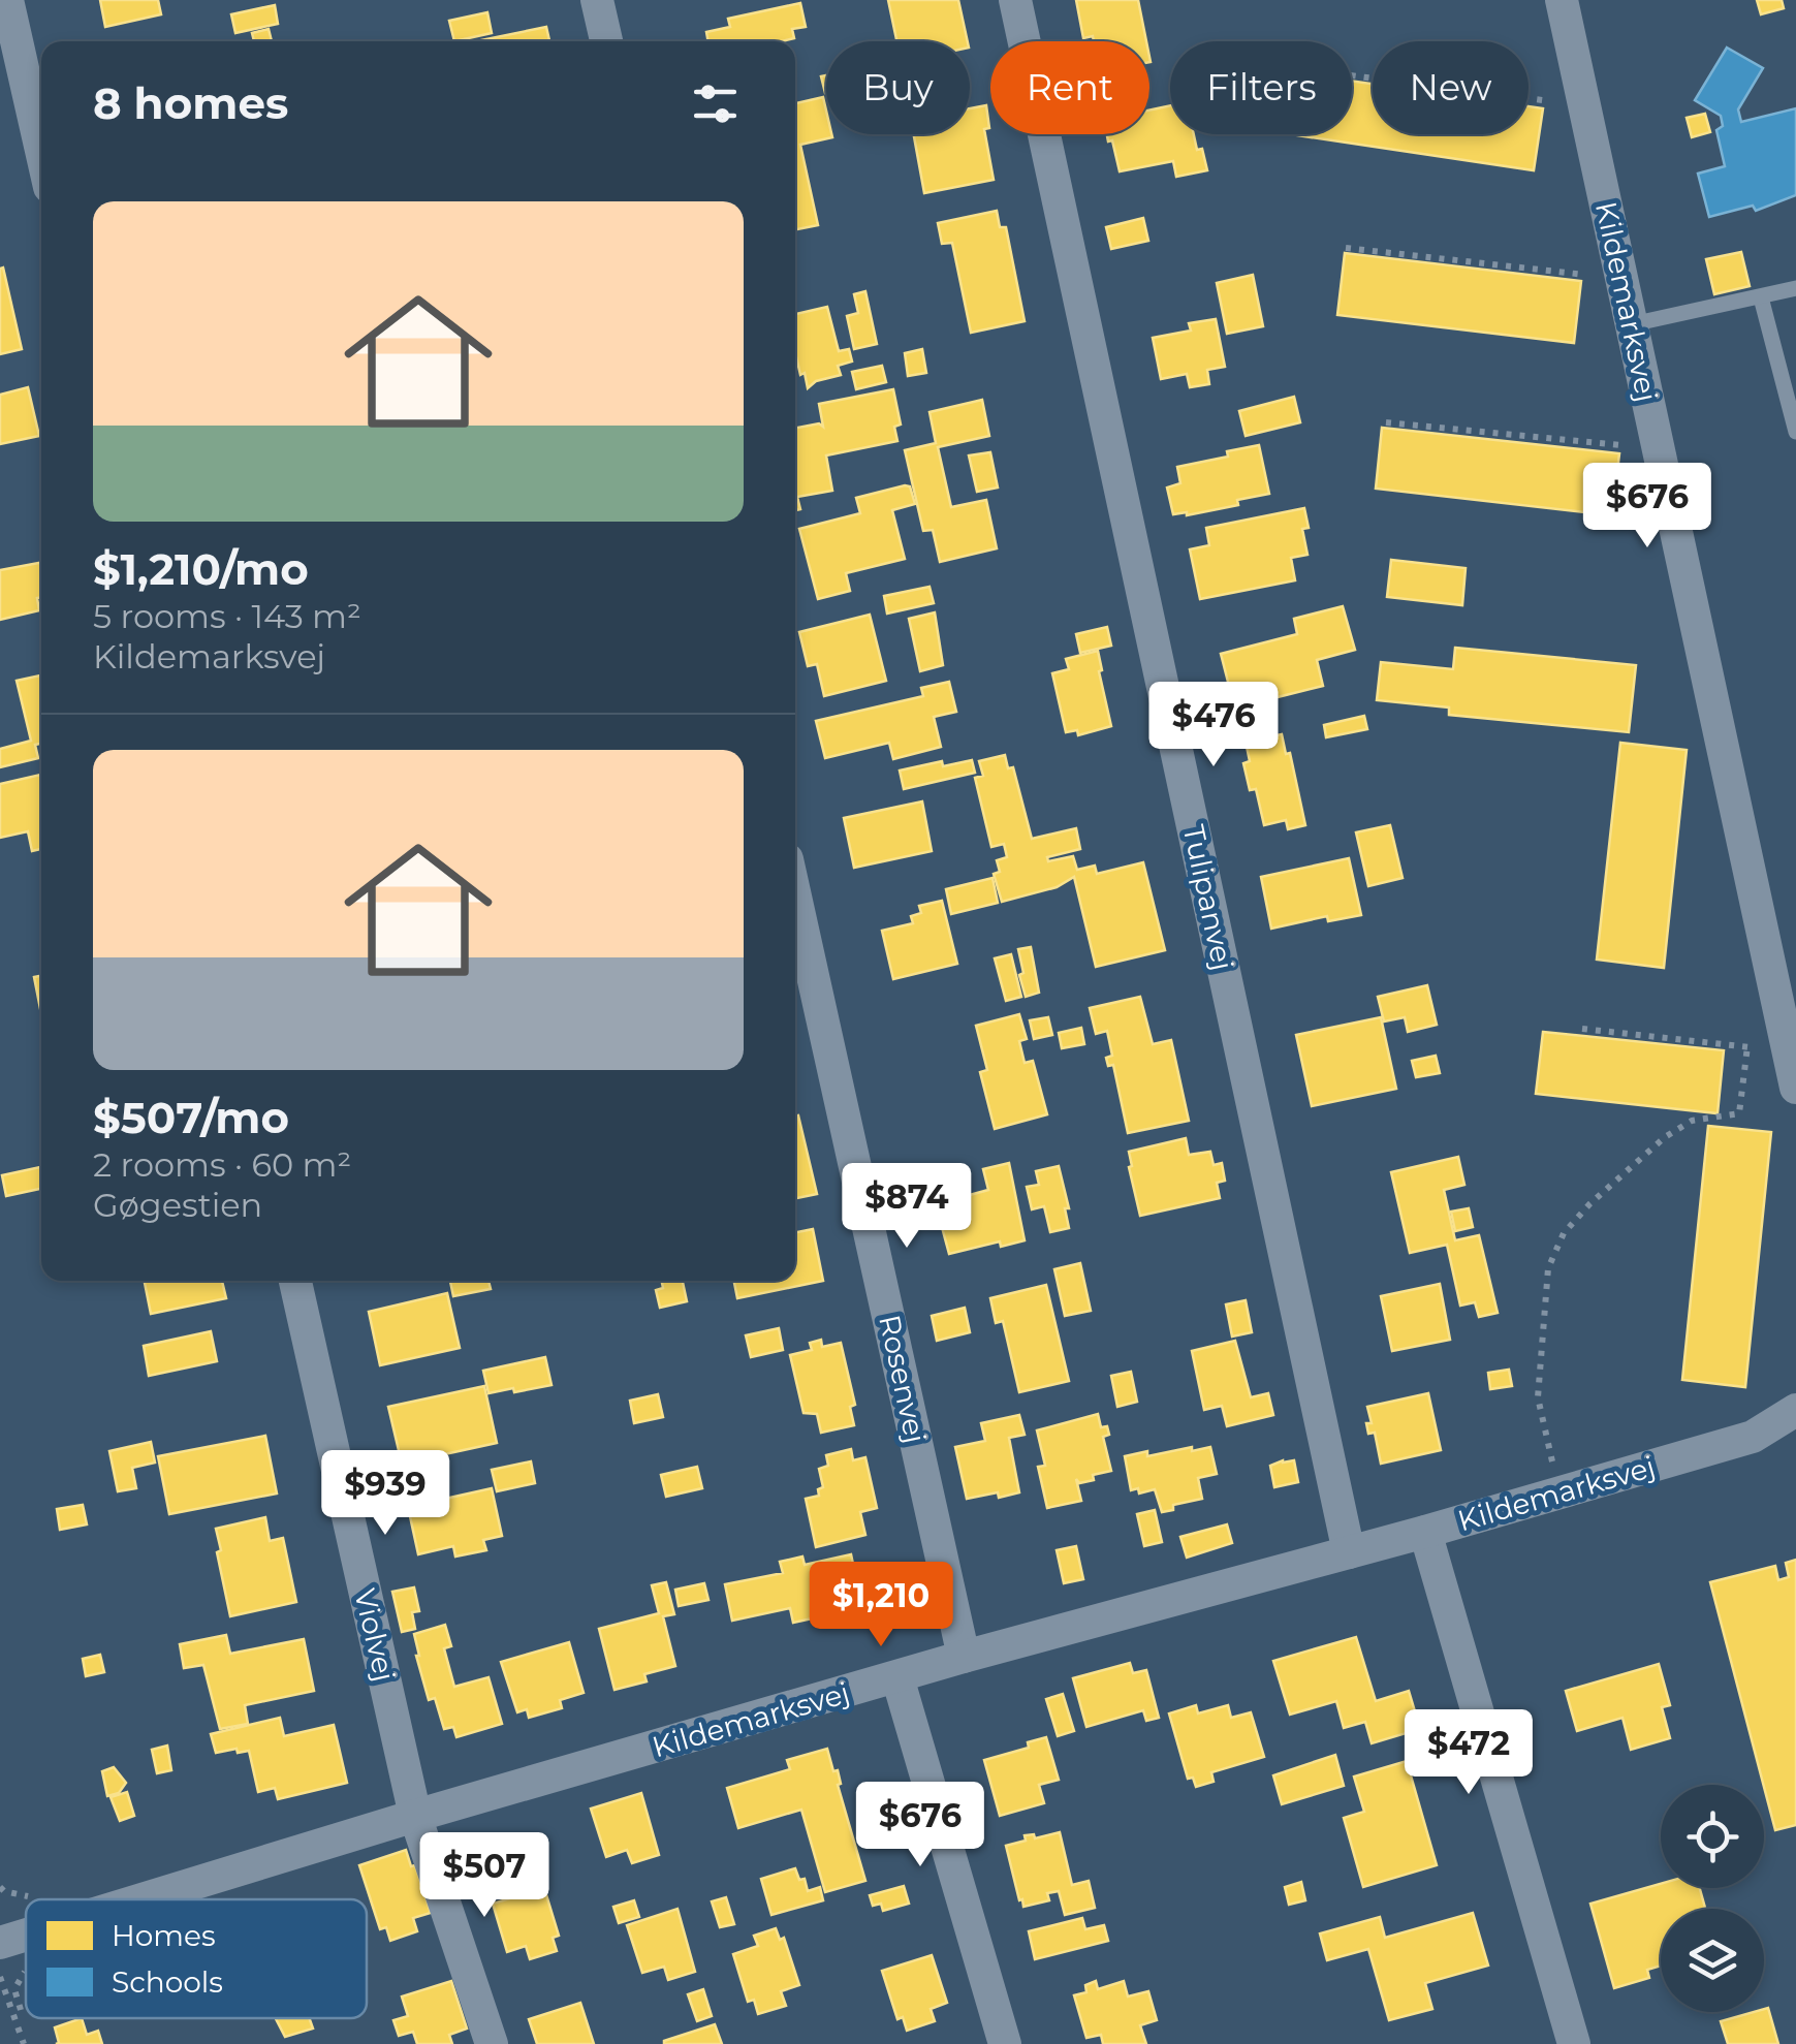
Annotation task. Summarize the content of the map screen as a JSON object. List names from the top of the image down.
{
  "streets": {
    "street": [
      "Kildemarksvej",
      "Tulipanvej",
      "Rosenvej",
      "Violvej"
    ]
  },
  "crossings": [
    ["Kildemarksvej", "Tulipanvej"],
    ["Kildemarksvej", "Rosenvej"],
    ["Kildemarksvej", "Violvej"]
  ],
  "legend": ["Homes", "Schools"],
  "page": {
    "chip": [
      "Buy",
      "Rent",
      "Filters",
      "New"
    ],
    "heading": "8 homes",
    "list": [
      {
        "name": "$1,210/mo",
        "note": "5 rooms · 143 m² · Kildemarksvej"
      },
      {
        "name": "$507/mo",
        "note": "2 rooms · 60 m² · Gøgestien"
      }
    ],
    "price": [
      "$676",
      "$476",
      "$874",
      "$939",
      "$1,210",
      "$472",
      "$676",
      "$507"
    ]
  }
}
